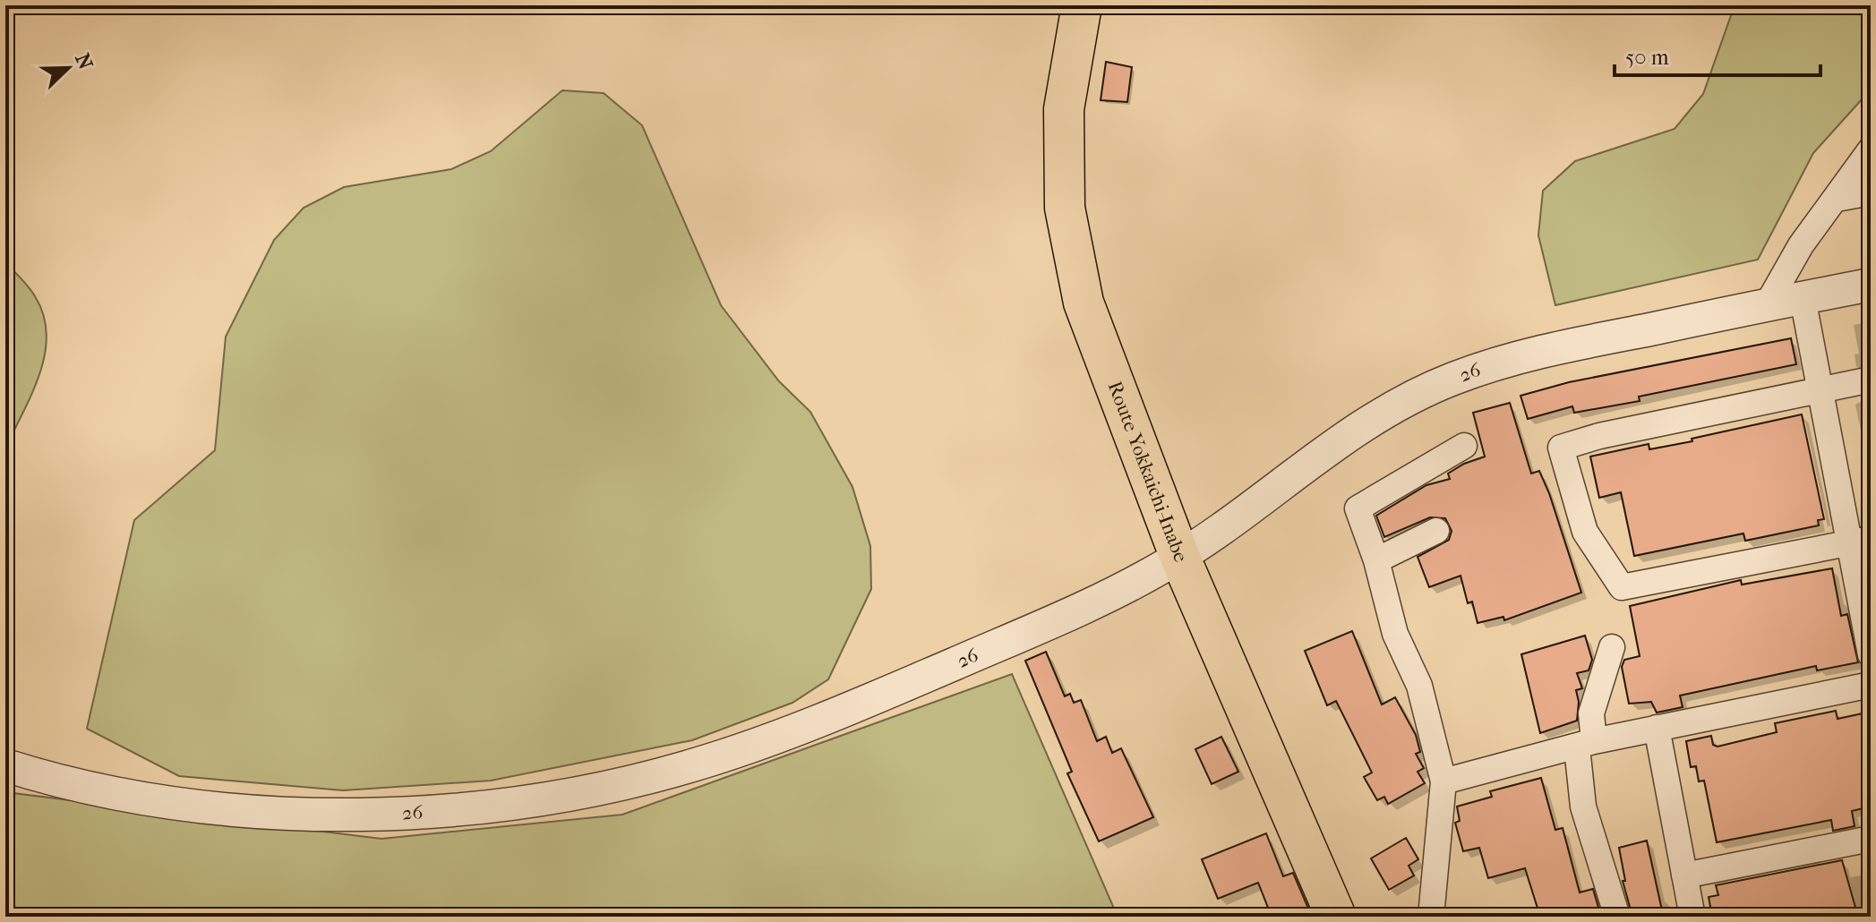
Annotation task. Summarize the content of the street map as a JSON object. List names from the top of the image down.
{
  "streets": {
    "main road": ["Route Yokkaichi-Inabe"],
    "street": ["26"]
  },
  "crossings": [
    ["26", "Route Yokkaichi-Inabe"]
  ],
  "scale_bar": "50 m",
  "north": "top right"
}
